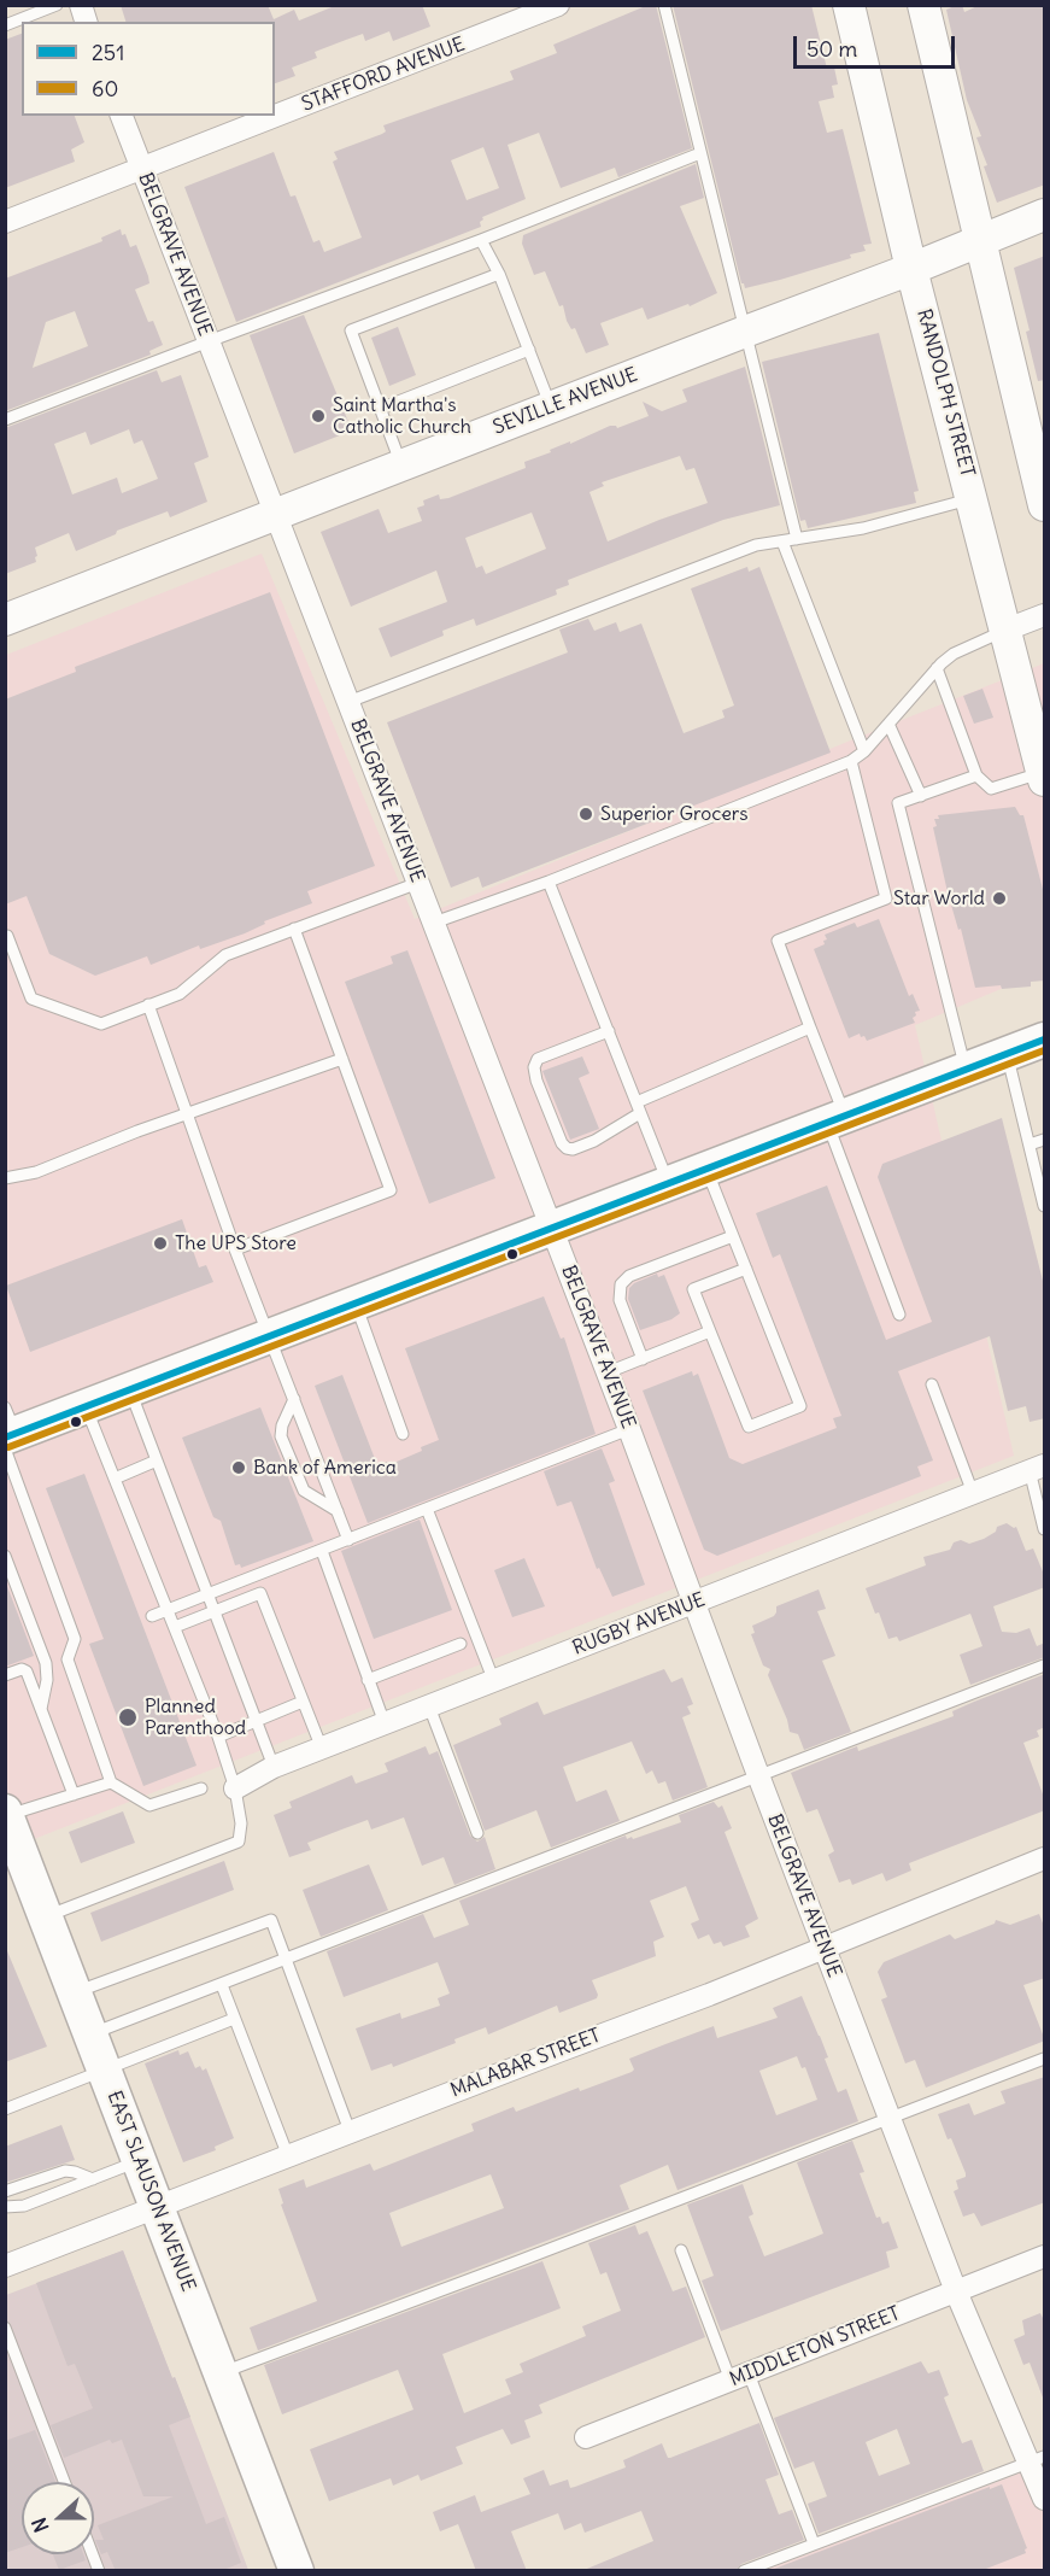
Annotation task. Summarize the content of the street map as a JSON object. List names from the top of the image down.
{
  "streets": {
    "main road": ["EAST SLAUSON AVENUE"],
    "street": [
      "STAFFORD AVENUE",
      "BELGRAVE AVENUE",
      "RANDOLPH STREET",
      "SEVILLE AVENUE",
      "RUGBY AVENUE",
      "MALABAR STREET",
      "MIDDLETON STREET"
    ]
  },
  "crossings": [
    ["STAFFORD AVENUE", "BELGRAVE AVENUE"],
    ["BELGRAVE AVENUE", "SEVILLE AVENUE"],
    ["BELGRAVE AVENUE", "RUGBY AVENUE"],
    ["BELGRAVE AVENUE", "MALABAR STREET"],
    ["BELGRAVE AVENUE", "MIDDLETON STREET"],
    ["RANDOLPH STREET", "SEVILLE AVENUE"],
    ["MALABAR STREET", "EAST SLAUSON AVENUE"]
  ],
  "places": [
    "Saint Martha's Catholic Church",
    "Superior Grocers",
    "Star World",
    "The UPS Store",
    "Bank of America",
    "Planned Parenthood"
  ],
  "lines": ["transit line 251", "transit line 60"],
  "legend": ["251", "60"],
  "scale_bar": "50 m",
  "north": "left"
}
